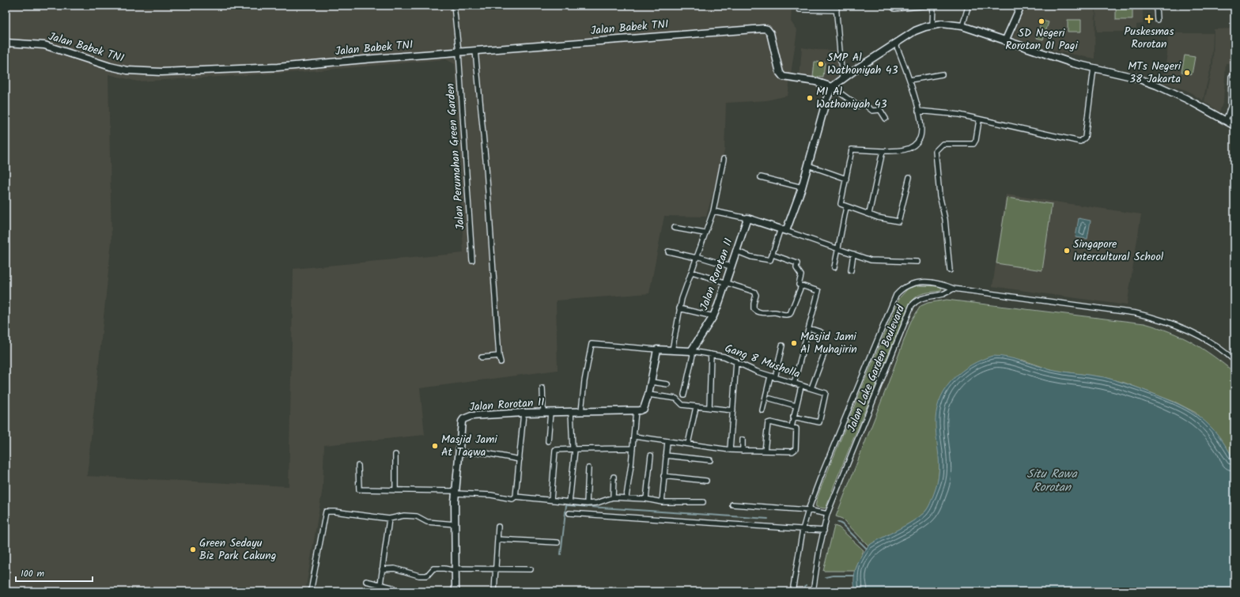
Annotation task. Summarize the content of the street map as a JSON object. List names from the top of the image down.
{
  "streets": {
    "street": [
      "Jalan Babek TNI",
      "Jalan Perumahan Green Garden",
      "Jalan Rorotan II",
      "Gang 8 Musholla",
      "Jalan Lake Garden Boulevard"
    ]
  },
  "crossings": [
    ["Jalan Babek TNI", "Jalan Perumahan Green Garden"],
    ["Jalan Rorotan II", "Gang 8 Musholla"]
  ],
  "water": ["Situ Rawa Rorotan"],
  "places": {
    "health": ["Puskesmas Rorotan"],
    "other": [
      "SD Negeri Rorotan 01 Pagi",
      "SMP Al Wathoniyah 43",
      "MTs Negeri 38 Jakarta",
      "MI Al Wathoniyah 43",
      "Singapore Intercultural School",
      "Masjid Jami Al Muhajirin",
      "Masjid Jami At Taqwa",
      "Green Sedayu Biz Park Cakung"
    ]
  },
  "scale_bar": "100 m"
}
